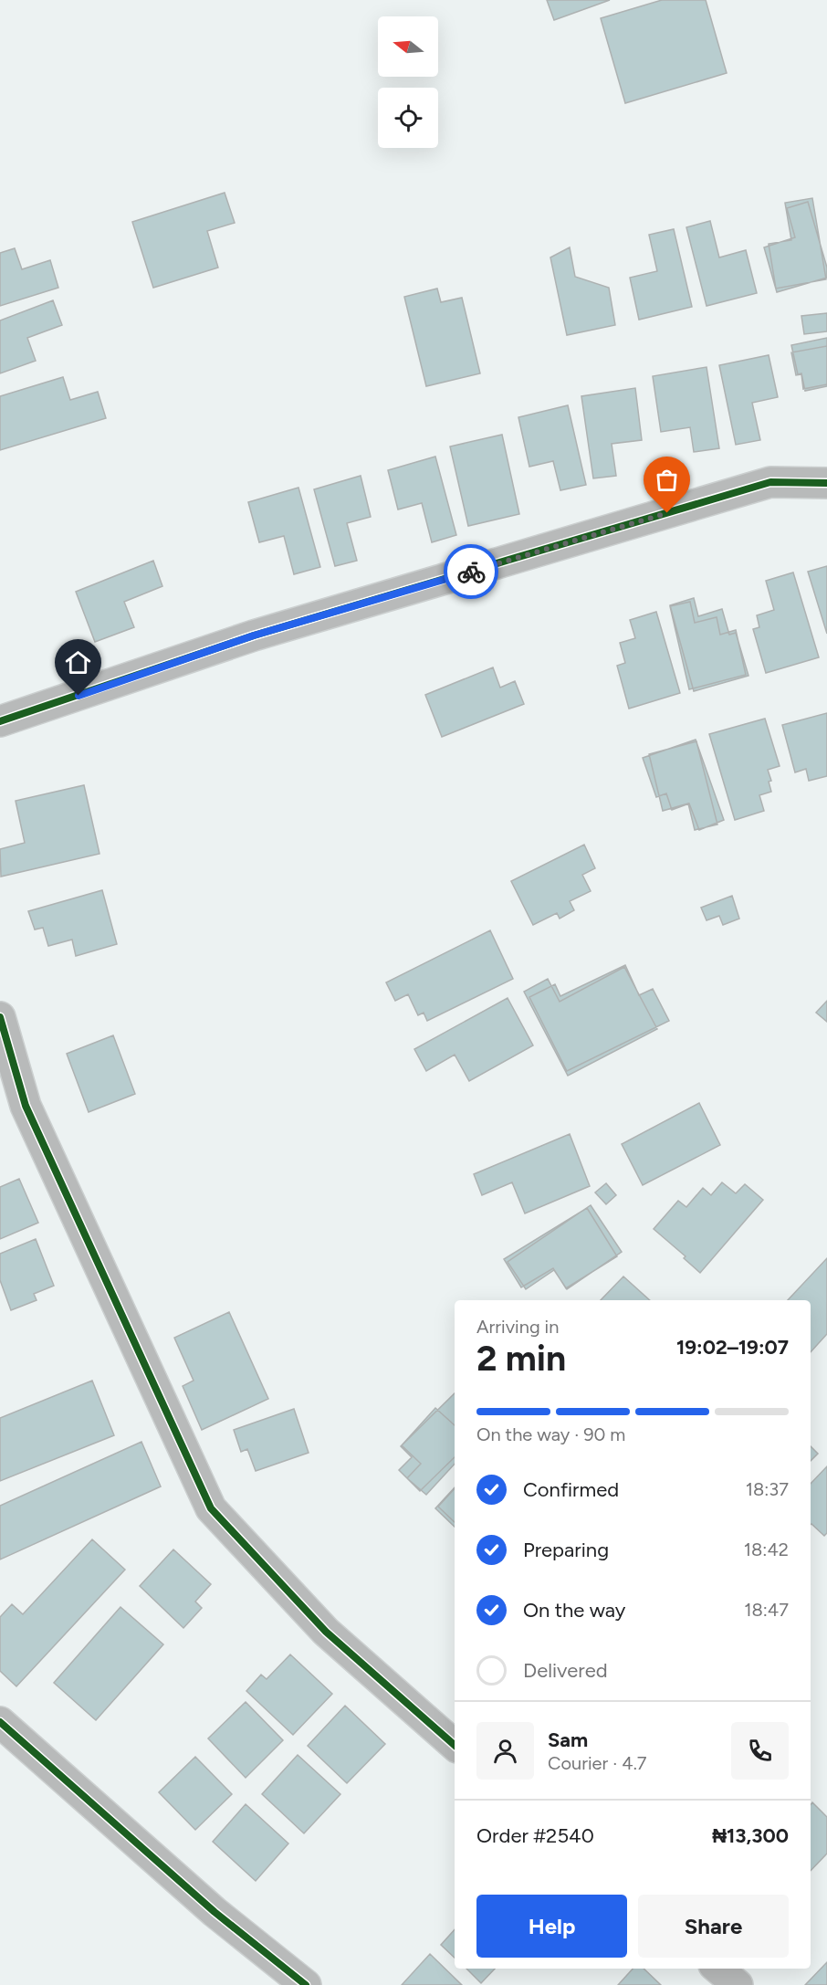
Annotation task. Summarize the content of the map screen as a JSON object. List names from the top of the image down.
{
  "north": "left",
  "page": {
    "heading": ["2 min", "Arriving in", "19:02–19:07"],
    "panel": [
      "Sam",
      "Courier · 4.7",
      "Order #2540",
      "₦13,300"
    ],
    "bar": "On the way · 90 m",
    "list": [
      ["Confirmed", "18:37"],
      ["Preparing", "18:42"],
      ["On the way", "18:47"],
      "Delivered"
    ],
    "buttons": ["Help", "Share"]
  }
}
